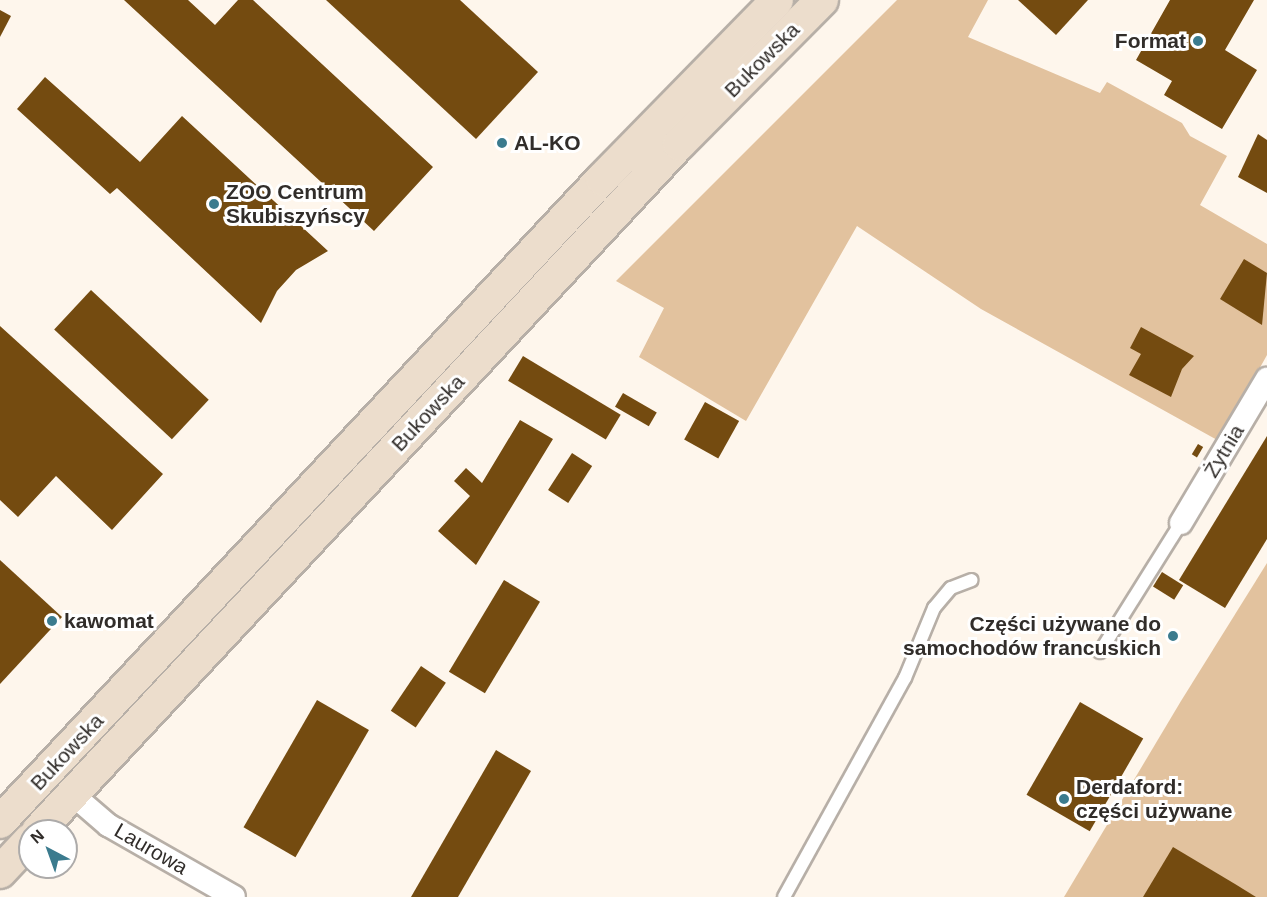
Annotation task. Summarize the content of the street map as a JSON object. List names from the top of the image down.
{
  "streets": {
    "main road": ["Bukowska"],
    "street": ["Żytnia", "Laurowa"]
  },
  "crossings": [
    ["Bukowska", "Laurowa"]
  ],
  "places": [
    "Format",
    "AL-KO",
    "ZOO Centrum Skubiszyńscy",
    "kawomat",
    "Części używane do samochodów francuskich",
    "Derdaford: części używane"
  ],
  "north": "top left"
}
